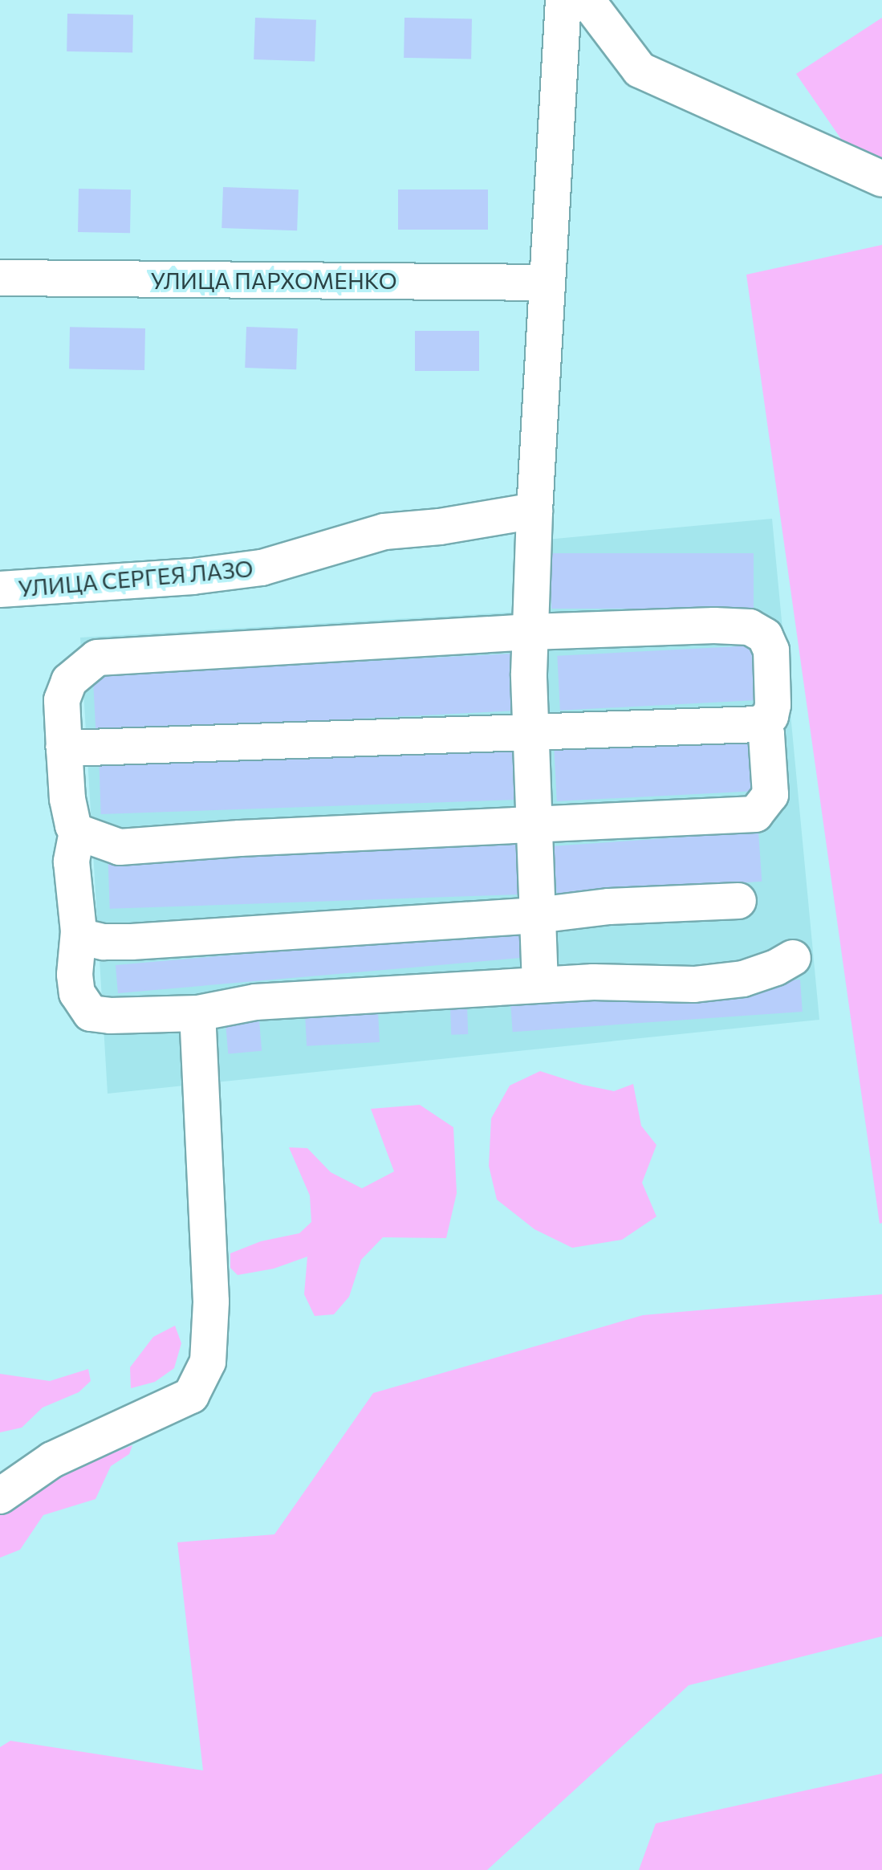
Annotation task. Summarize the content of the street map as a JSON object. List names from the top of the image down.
{
  "streets": {
    "street": ["УЛИЦА ПАРХОМЕНКО", "УЛИЦА СЕРГЕЯ ЛАЗО"]
  }
}
